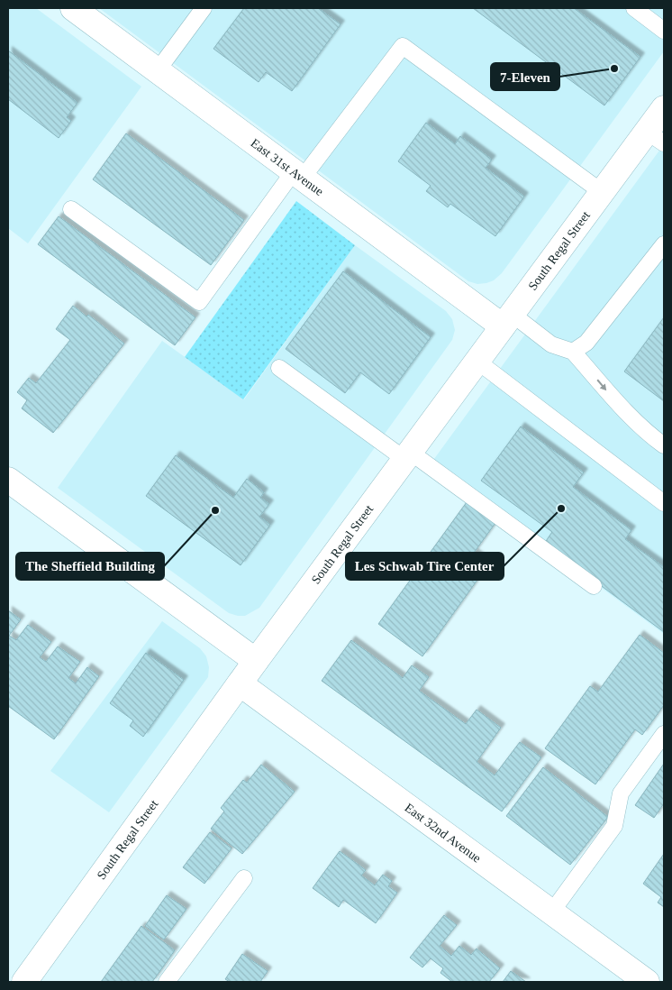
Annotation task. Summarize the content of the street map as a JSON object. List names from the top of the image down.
{
  "streets": {
    "street": ["East 31st Avenue", "South Regal Street", "East 32nd Avenue"]
  },
  "crossings": [
    ["East 31st Avenue", "South Regal Street"],
    ["South Regal Street", "East 32nd Avenue"]
  ],
  "places": ["7-Eleven", "Les Schwab Tire Center", "The Sheffield Building"]
}
